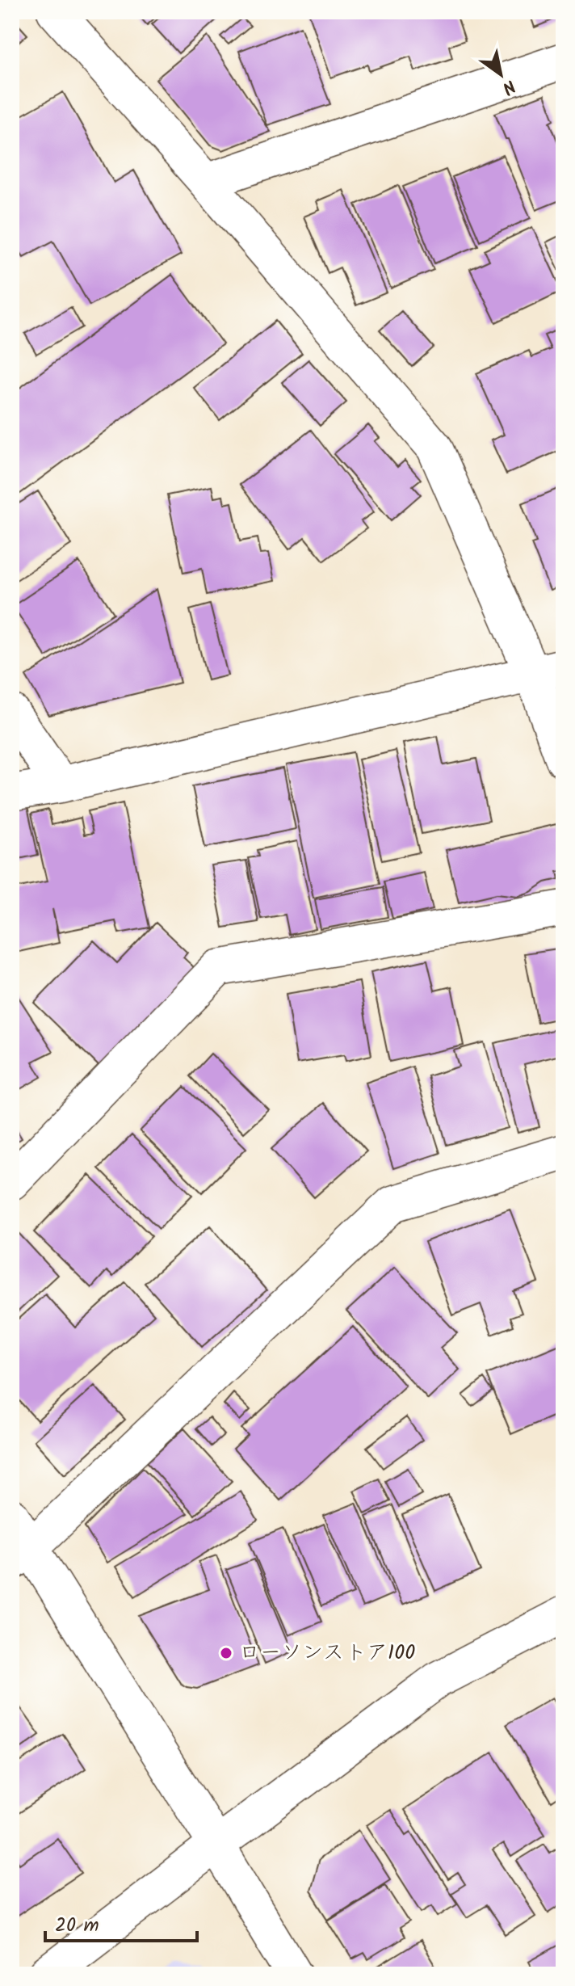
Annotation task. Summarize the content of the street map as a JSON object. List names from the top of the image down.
{
  "places": ["ローソンストア100"],
  "scale_bar": "20 m",
  "north": "bottom right"
}
